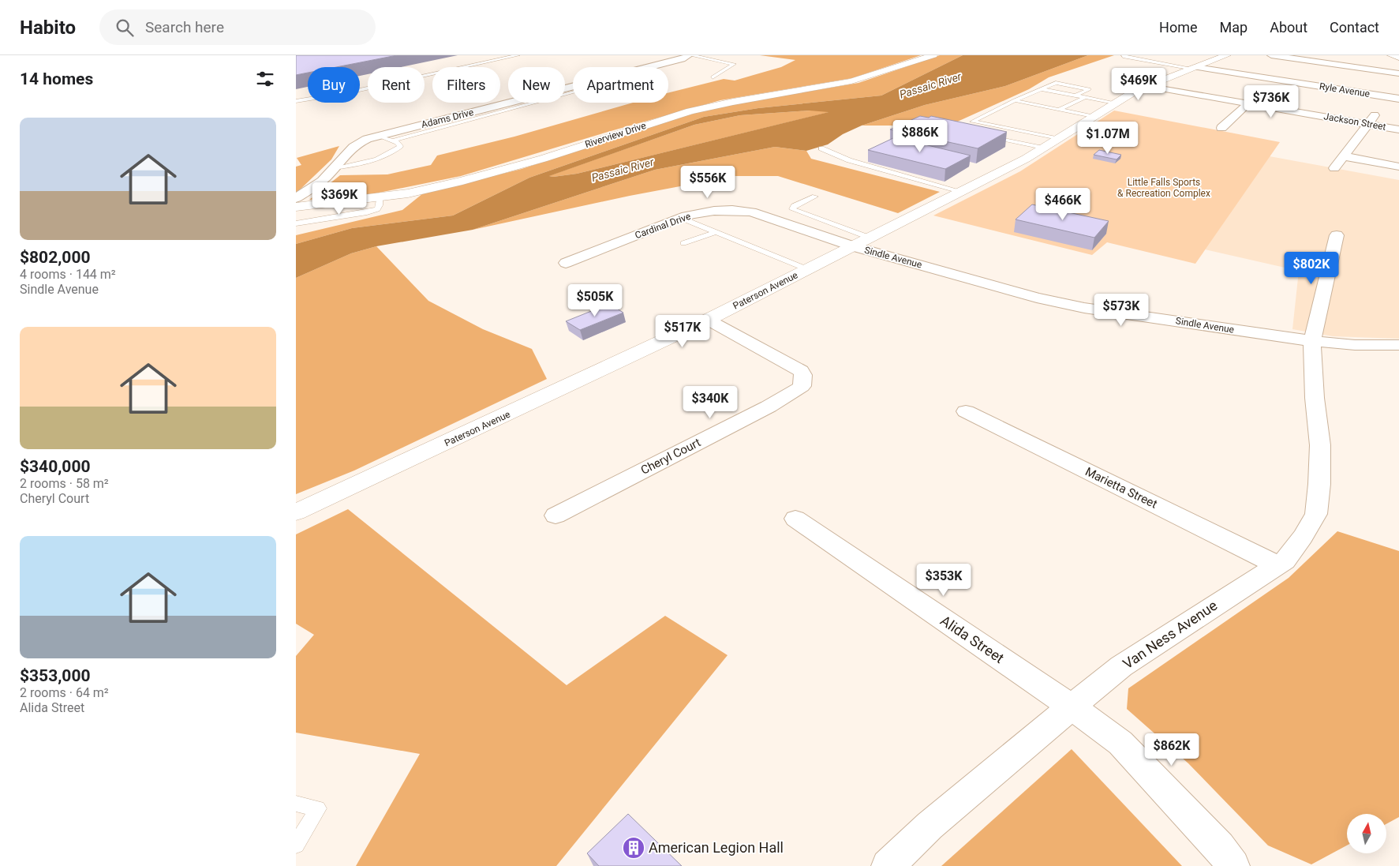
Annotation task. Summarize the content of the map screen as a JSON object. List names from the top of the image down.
{
  "streets": {
    "main road": ["Riverview Drive", "Paterson Avenue"],
    "street": [
      "Ryle Avenue",
      "Adams Drive",
      "Jackson Street",
      "Cardinal Drive",
      "Sindle Avenue",
      "Cheryl Court",
      "Marietta Street",
      "Van Ness Avenue",
      "Alida Street"
    ]
  },
  "crossings": [
    ["Ryle Avenue", "Paterson Avenue"],
    ["Jackson Street", "Paterson Avenue"],
    ["Cardinal Drive", "Sindle Avenue"],
    ["Cardinal Drive", "Paterson Avenue"],
    ["Sindle Avenue", "Paterson Avenue"],
    ["Sindle Avenue", "Van Ness Avenue"],
    ["Paterson Avenue", "Cheryl Court"],
    ["Marietta Street", "Van Ness Avenue"],
    ["Van Ness Avenue", "Alida Street"]
  ],
  "water": ["Passaic River"],
  "parks": ["Little Falls Sports & Recreation Complex"],
  "places": {
    "building": ["American Legion Hall"]
  },
  "north": "top",
  "page": {
    "header": "Habito",
    "search": "Search here",
    "nav": [
      "Home",
      "Map",
      "About",
      "Contact"
    ],
    "heading": "14 homes",
    "chip": [
      "Buy",
      "Rent",
      "Filters",
      "New",
      "Apartment"
    ],
    "price": [
      "$469K",
      "$736K",
      "$886K",
      "$1.07M",
      "$556K",
      "$369K",
      "$466K",
      "$802K",
      "$505K",
      "$573K",
      "$517K",
      "$340K",
      "$353K",
      "$862K"
    ],
    "list": [
      {
        "name": "$802,000",
        "note": "4 rooms · 144 m² · Sindle Avenue"
      },
      {
        "name": "$340,000",
        "note": "2 rooms · 58 m² · Cheryl Court"
      },
      {
        "name": "$353,000",
        "note": "2 rooms · 64 m² · Alida Street"
      }
    ]
  }
}
